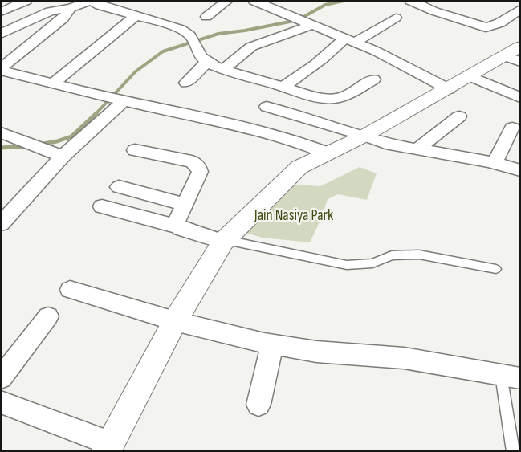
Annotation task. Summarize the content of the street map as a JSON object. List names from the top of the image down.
{
  "parks": ["Jain Nasiya Park"]
}
